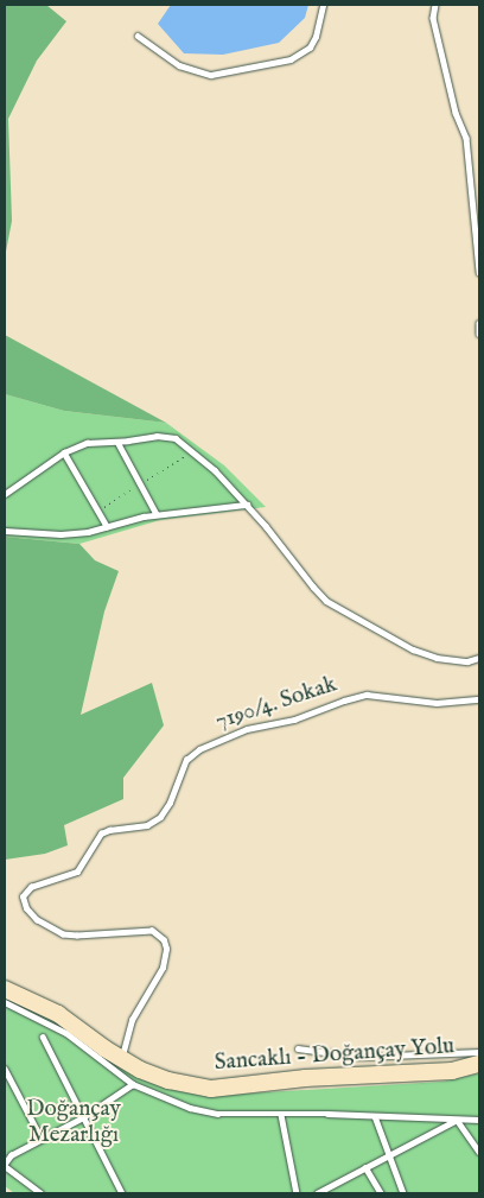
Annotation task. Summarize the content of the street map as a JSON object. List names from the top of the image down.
{
  "streets": {
    "street": ["Sancaklı - Doğançay Yolu"],
    "lane": ["7190/4. Sokak"]
  },
  "crossings": [
    ["7190/4. Sokak", "Sancaklı - Doğançay Yolu"]
  ],
  "parks": ["Doğançay Mezarlığı"]
}
